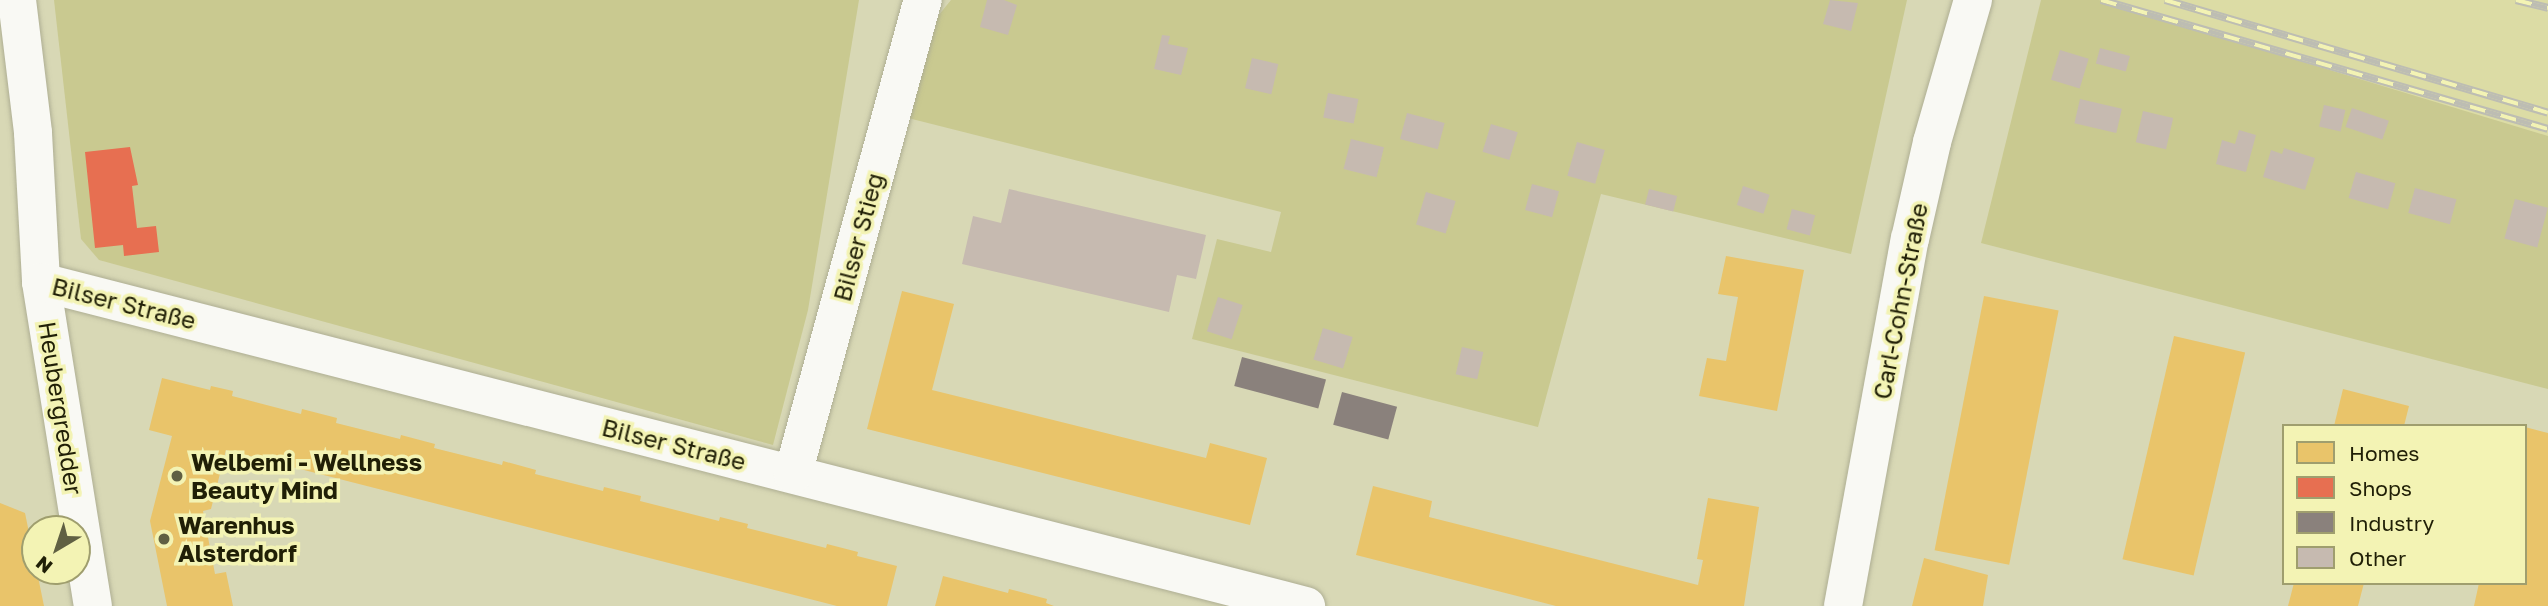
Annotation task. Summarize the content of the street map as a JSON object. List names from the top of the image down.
{
  "streets": {
    "street": [
      "Bilser Stieg",
      "Carl-Cohn-Straße",
      "Bilser Straße",
      "Heubergredder"
    ]
  },
  "crossings": [
    ["Bilser Stieg", "Bilser Straße"],
    ["Bilser Straße", "Heubergredder"]
  ],
  "places": ["Welbemi - Wellness Beauty Mind", "Warenhus Alsterdorf"],
  "legend": [
    "Homes",
    "Shops",
    "Industry",
    "Other"
  ],
  "north": "bottom left"
}
